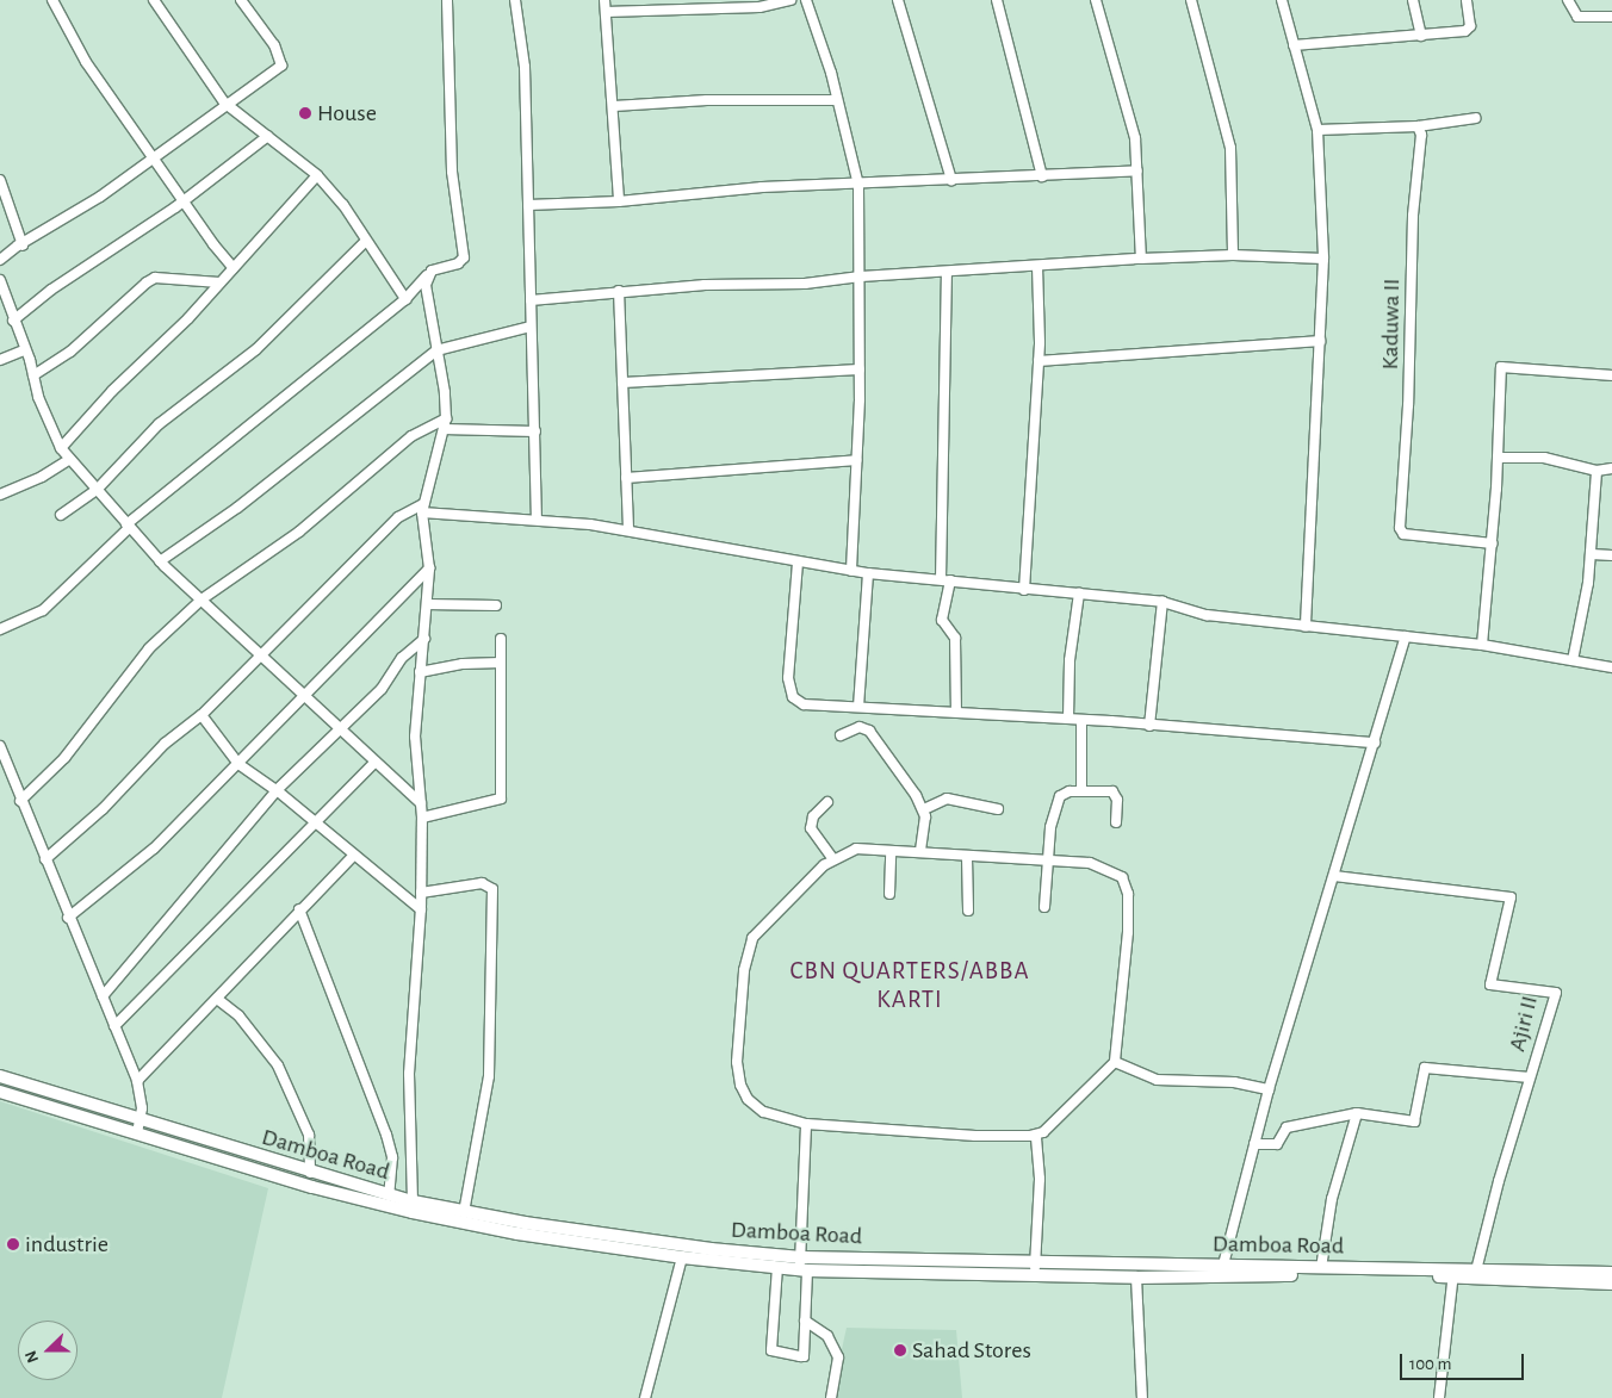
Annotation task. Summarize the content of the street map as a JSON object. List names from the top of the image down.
{
  "streets": {
    "main road": ["Damboa Road"],
    "street": ["Kaduwa II", "Ajiri II"]
  },
  "crossings": [
    ["Ajiri II", "Damboa Road"]
  ],
  "districts": ["CBN QUARTERS/ABBA KARTI"],
  "places": ["House", "industrie", "Sahad Stores"],
  "scale_bar": "100 m",
  "north": "left"
}
